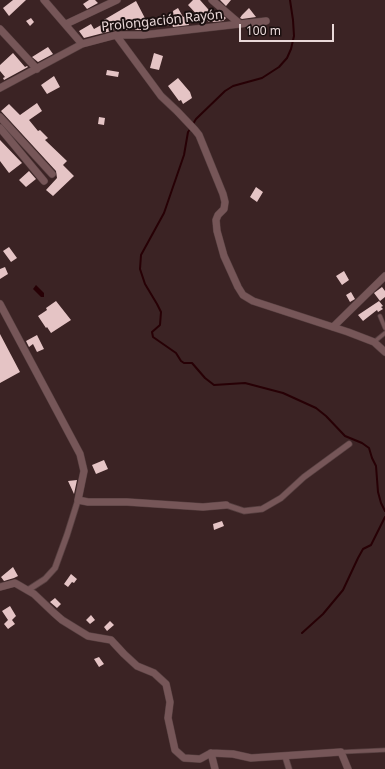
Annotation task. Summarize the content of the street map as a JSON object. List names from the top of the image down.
{
  "streets": {
    "street": ["Prolongación Rayón"]
  },
  "scale_bar": "100 m"
}
